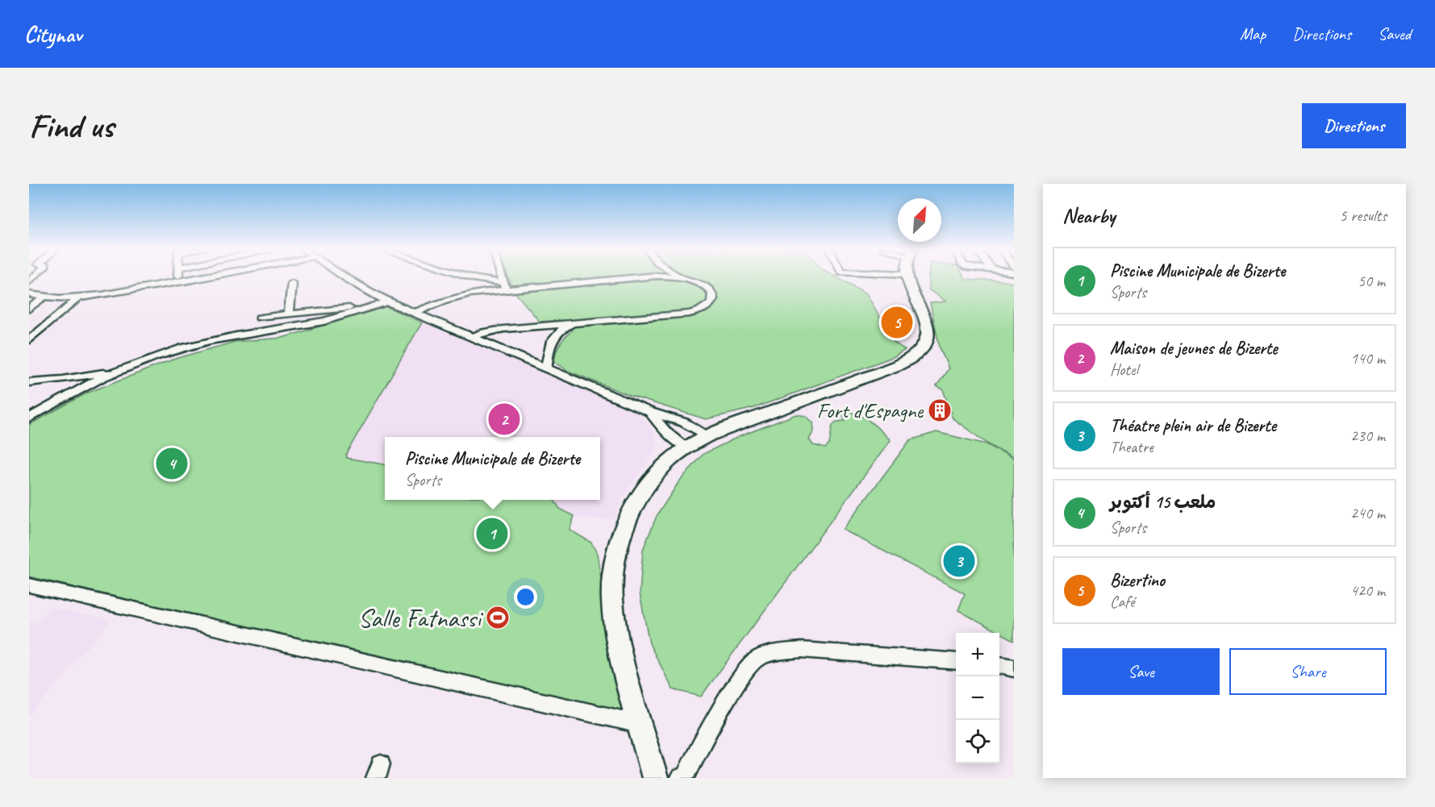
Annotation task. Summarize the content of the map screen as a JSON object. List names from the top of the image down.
{
  "places": {
    "building": ["Fort d'Espagne"],
    "sports": ["Salle Fatnassi"]
  },
  "north": "top right",
  "page": {
    "header": "Citynav",
    "nav": ["Map", "Directions", "Saved"],
    "buttons": [
      "Directions",
      ["Save", "Share"]
    ],
    "title": "Find us",
    "heading": ["Nearby", "5 results"],
    "list": [
      {
        "mark": "1",
        "name": "Piscine Municipale de Bizerte",
        "note": "Sports",
        "value": "50 m"
      },
      {
        "mark": "2",
        "name": "Maison de jeunes de Bizerte",
        "note": "Hotel",
        "value": "140 m"
      },
      {
        "mark": "3",
        "name": "Théatre plein air de Bizerte",
        "note": "Theatre",
        "value": "230 m"
      },
      {
        "mark": "4",
        "name": "ملعب 15 أكتوبر",
        "note": "Sports",
        "value": "240 m"
      },
      {
        "mark": "5",
        "name": "Bizertino",
        "note": "Café",
        "value": "420 m"
      }
    ],
    "pins": [
      "5",
      "2",
      "4",
      "1",
      "3"
    ],
    "popup": ["Piscine Municipale de Bizerte", "Sports"],
    "map_buttons": ["+", "−"]
  }
}
